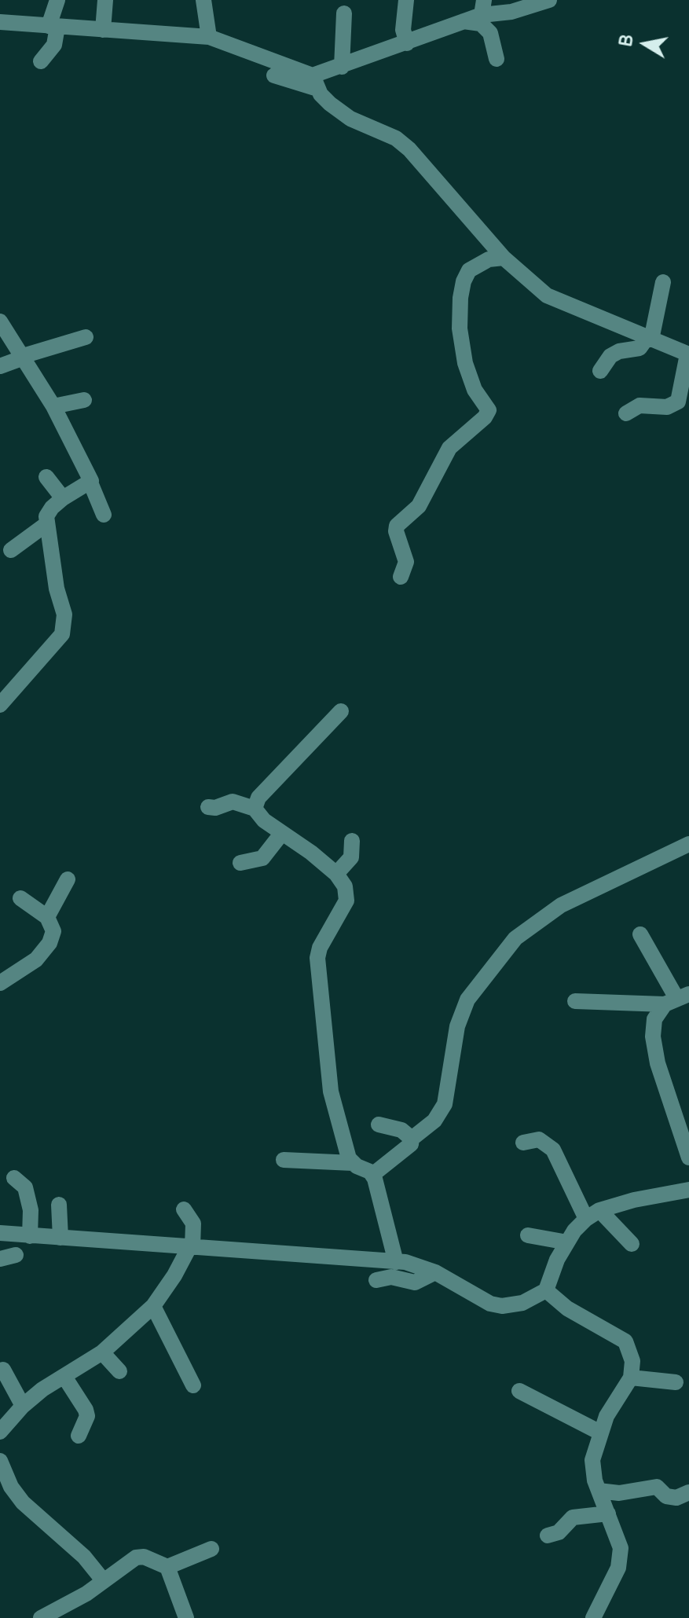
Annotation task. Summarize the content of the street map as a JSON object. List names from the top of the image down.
{
  "north": "left"
}
